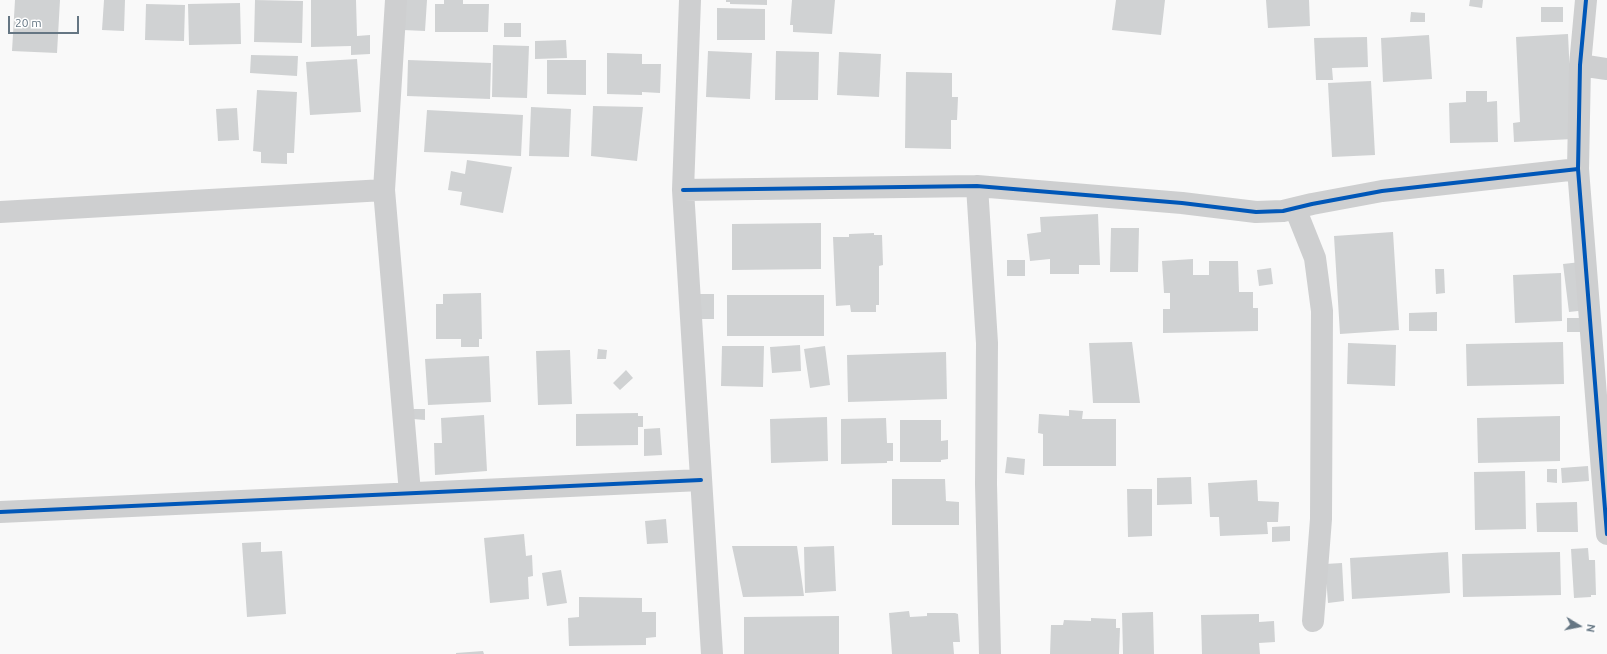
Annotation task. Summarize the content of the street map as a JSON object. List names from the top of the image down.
{
  "scale_bar": "20 m",
  "north": "right"
}
